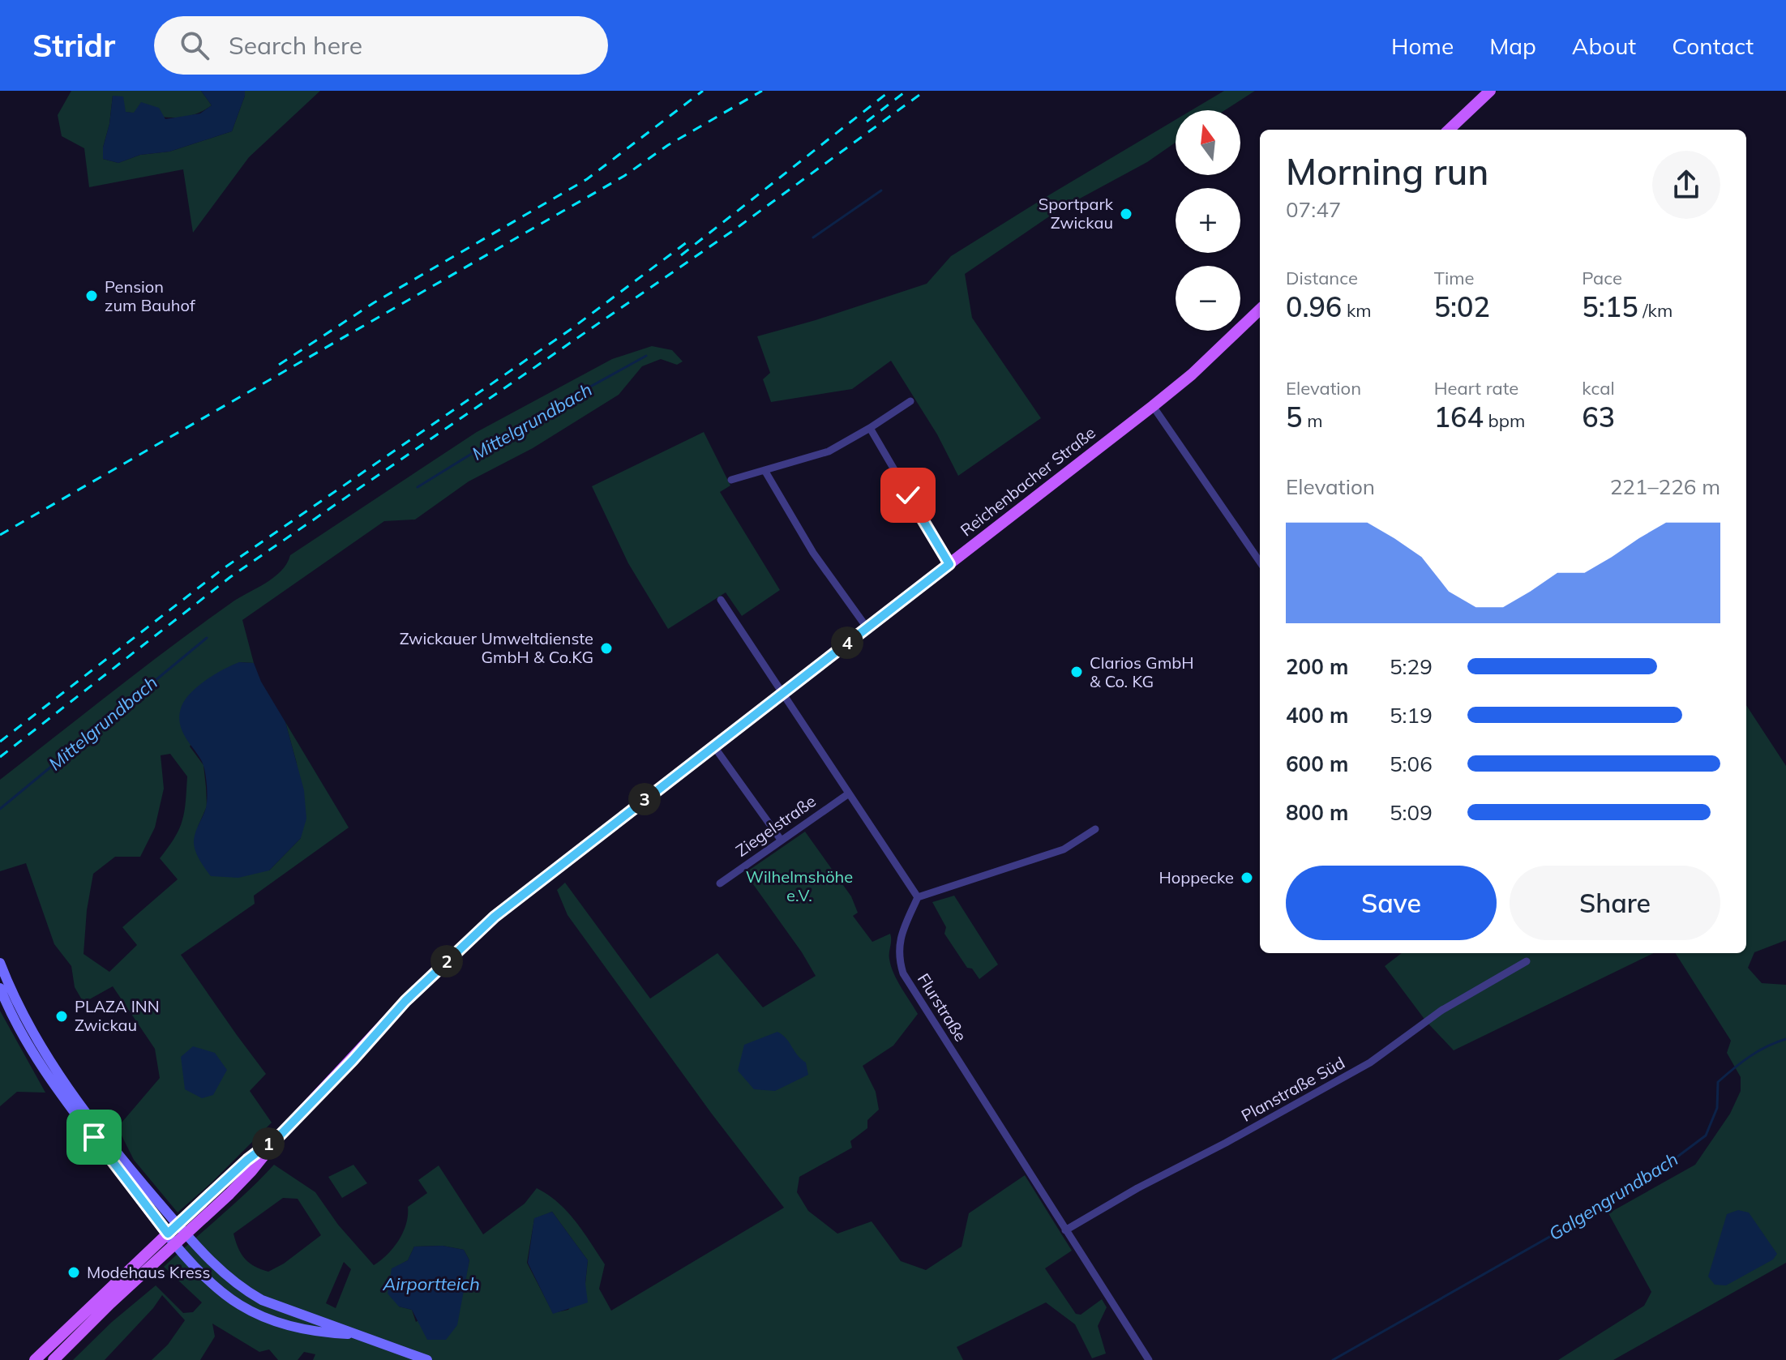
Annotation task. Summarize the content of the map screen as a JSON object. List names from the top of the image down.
{
  "streets": {
    "main road": ["Reichenbacher Straße"],
    "street": ["Ziegelstraße", "Flurstraße", "Planstraße Süd"]
  },
  "crossings": [
    ["Flurstraße", "Planstraße Süd"]
  ],
  "water": ["Mittelgrundbach", "Galgengrundbach", "Airportteich"],
  "parks": ["Wilhelmshöhe e.V."],
  "places": [
    "Sportpark Zwickau",
    "Pension zum Bauhof",
    "Zwickauer Umweltdienste GmbH & Co.KG",
    "Clarios GmbH & Co. KG",
    "Hoppecke",
    "PLAZA INN Zwickau",
    "Modehaus Kress"
  ],
  "north": "top",
  "page": {
    "header": "Stridr",
    "search": "Search here",
    "nav": [
      "Home",
      "Map",
      "About",
      "Contact"
    ],
    "map_buttons": ["+", "−"],
    "heading": ["Morning run", "07:47"],
    "stats": [
      ["Distance", "0.96 km"],
      ["Time", "5:02"],
      ["Pace", "5:15 /km"],
      ["Elevation", "5 m"],
      ["Heart rate", "164 bpm"],
      ["kcal", "63"]
    ],
    "chart": ["Elevation", "221–226 m"],
    "pins": [
      "4",
      "3",
      "2",
      "1"
    ],
    "list": [
      {
        "name": "200 m",
        "note": "5:29"
      },
      {
        "name": "400 m",
        "note": "5:19"
      },
      {
        "name": "600 m",
        "note": "5:06"
      },
      {
        "name": "800 m",
        "note": "5:09"
      }
    ],
    "buttons": ["Save", "Share"]
  }
}
